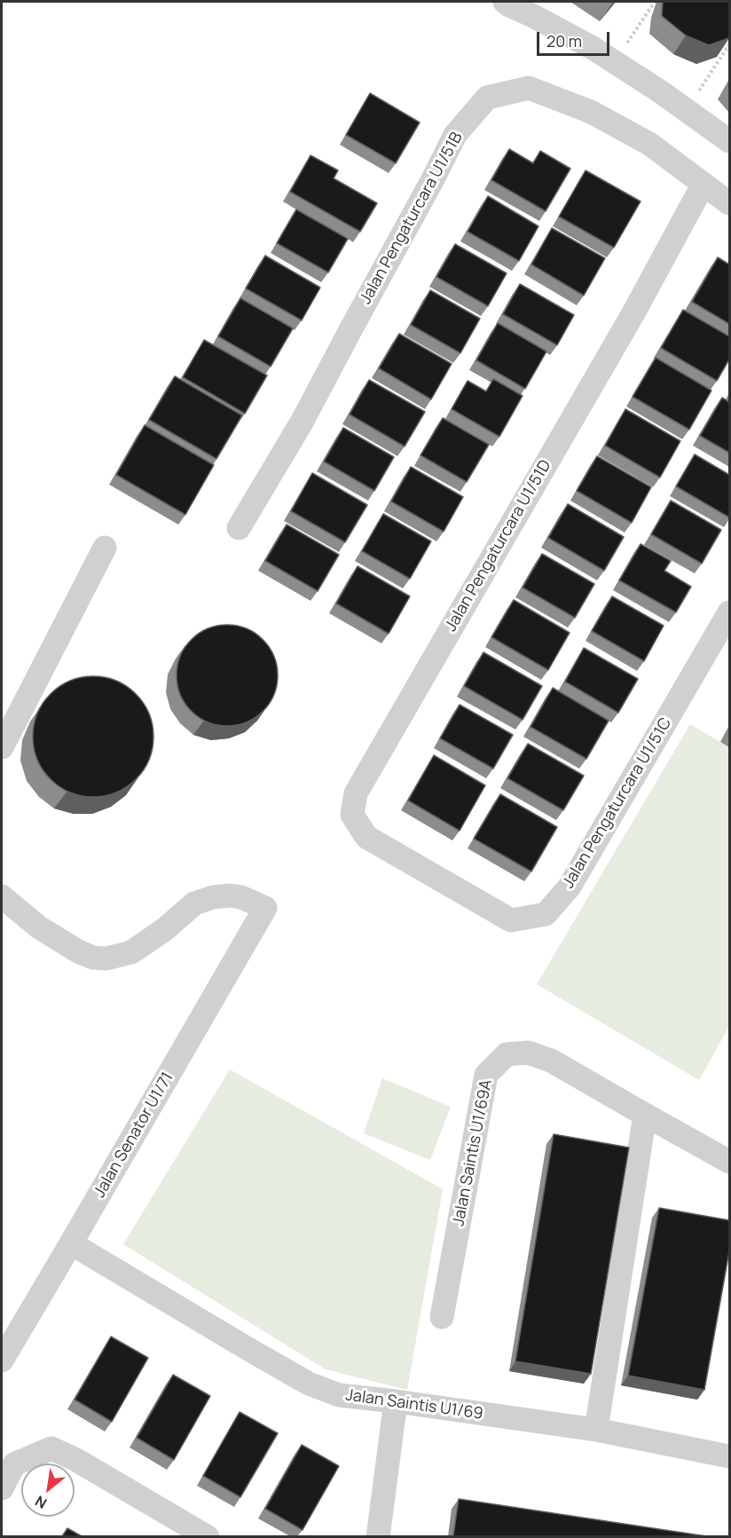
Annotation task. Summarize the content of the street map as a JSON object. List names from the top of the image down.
{
  "streets": {
    "street": [
      "Jalan Pengaturcara U1/51B",
      "Jalan Pengaturcara U1/51D",
      "Jalan Pengaturcara U1/51C",
      "Jalan Senator U1/71",
      "Jalan Saintis U1/69A",
      "Jalan Saintis U1/69"
    ]
  },
  "crossings": [
    ["Jalan Pengaturcara U1/51B", "Jalan Pengaturcara U1/51D"],
    ["Jalan Pengaturcara U1/51D", "Jalan Pengaturcara U1/51C"],
    ["Jalan Senator U1/71", "Jalan Saintis U1/69"]
  ],
  "scale_bar": "20 m",
  "north": "bottom left"
}
